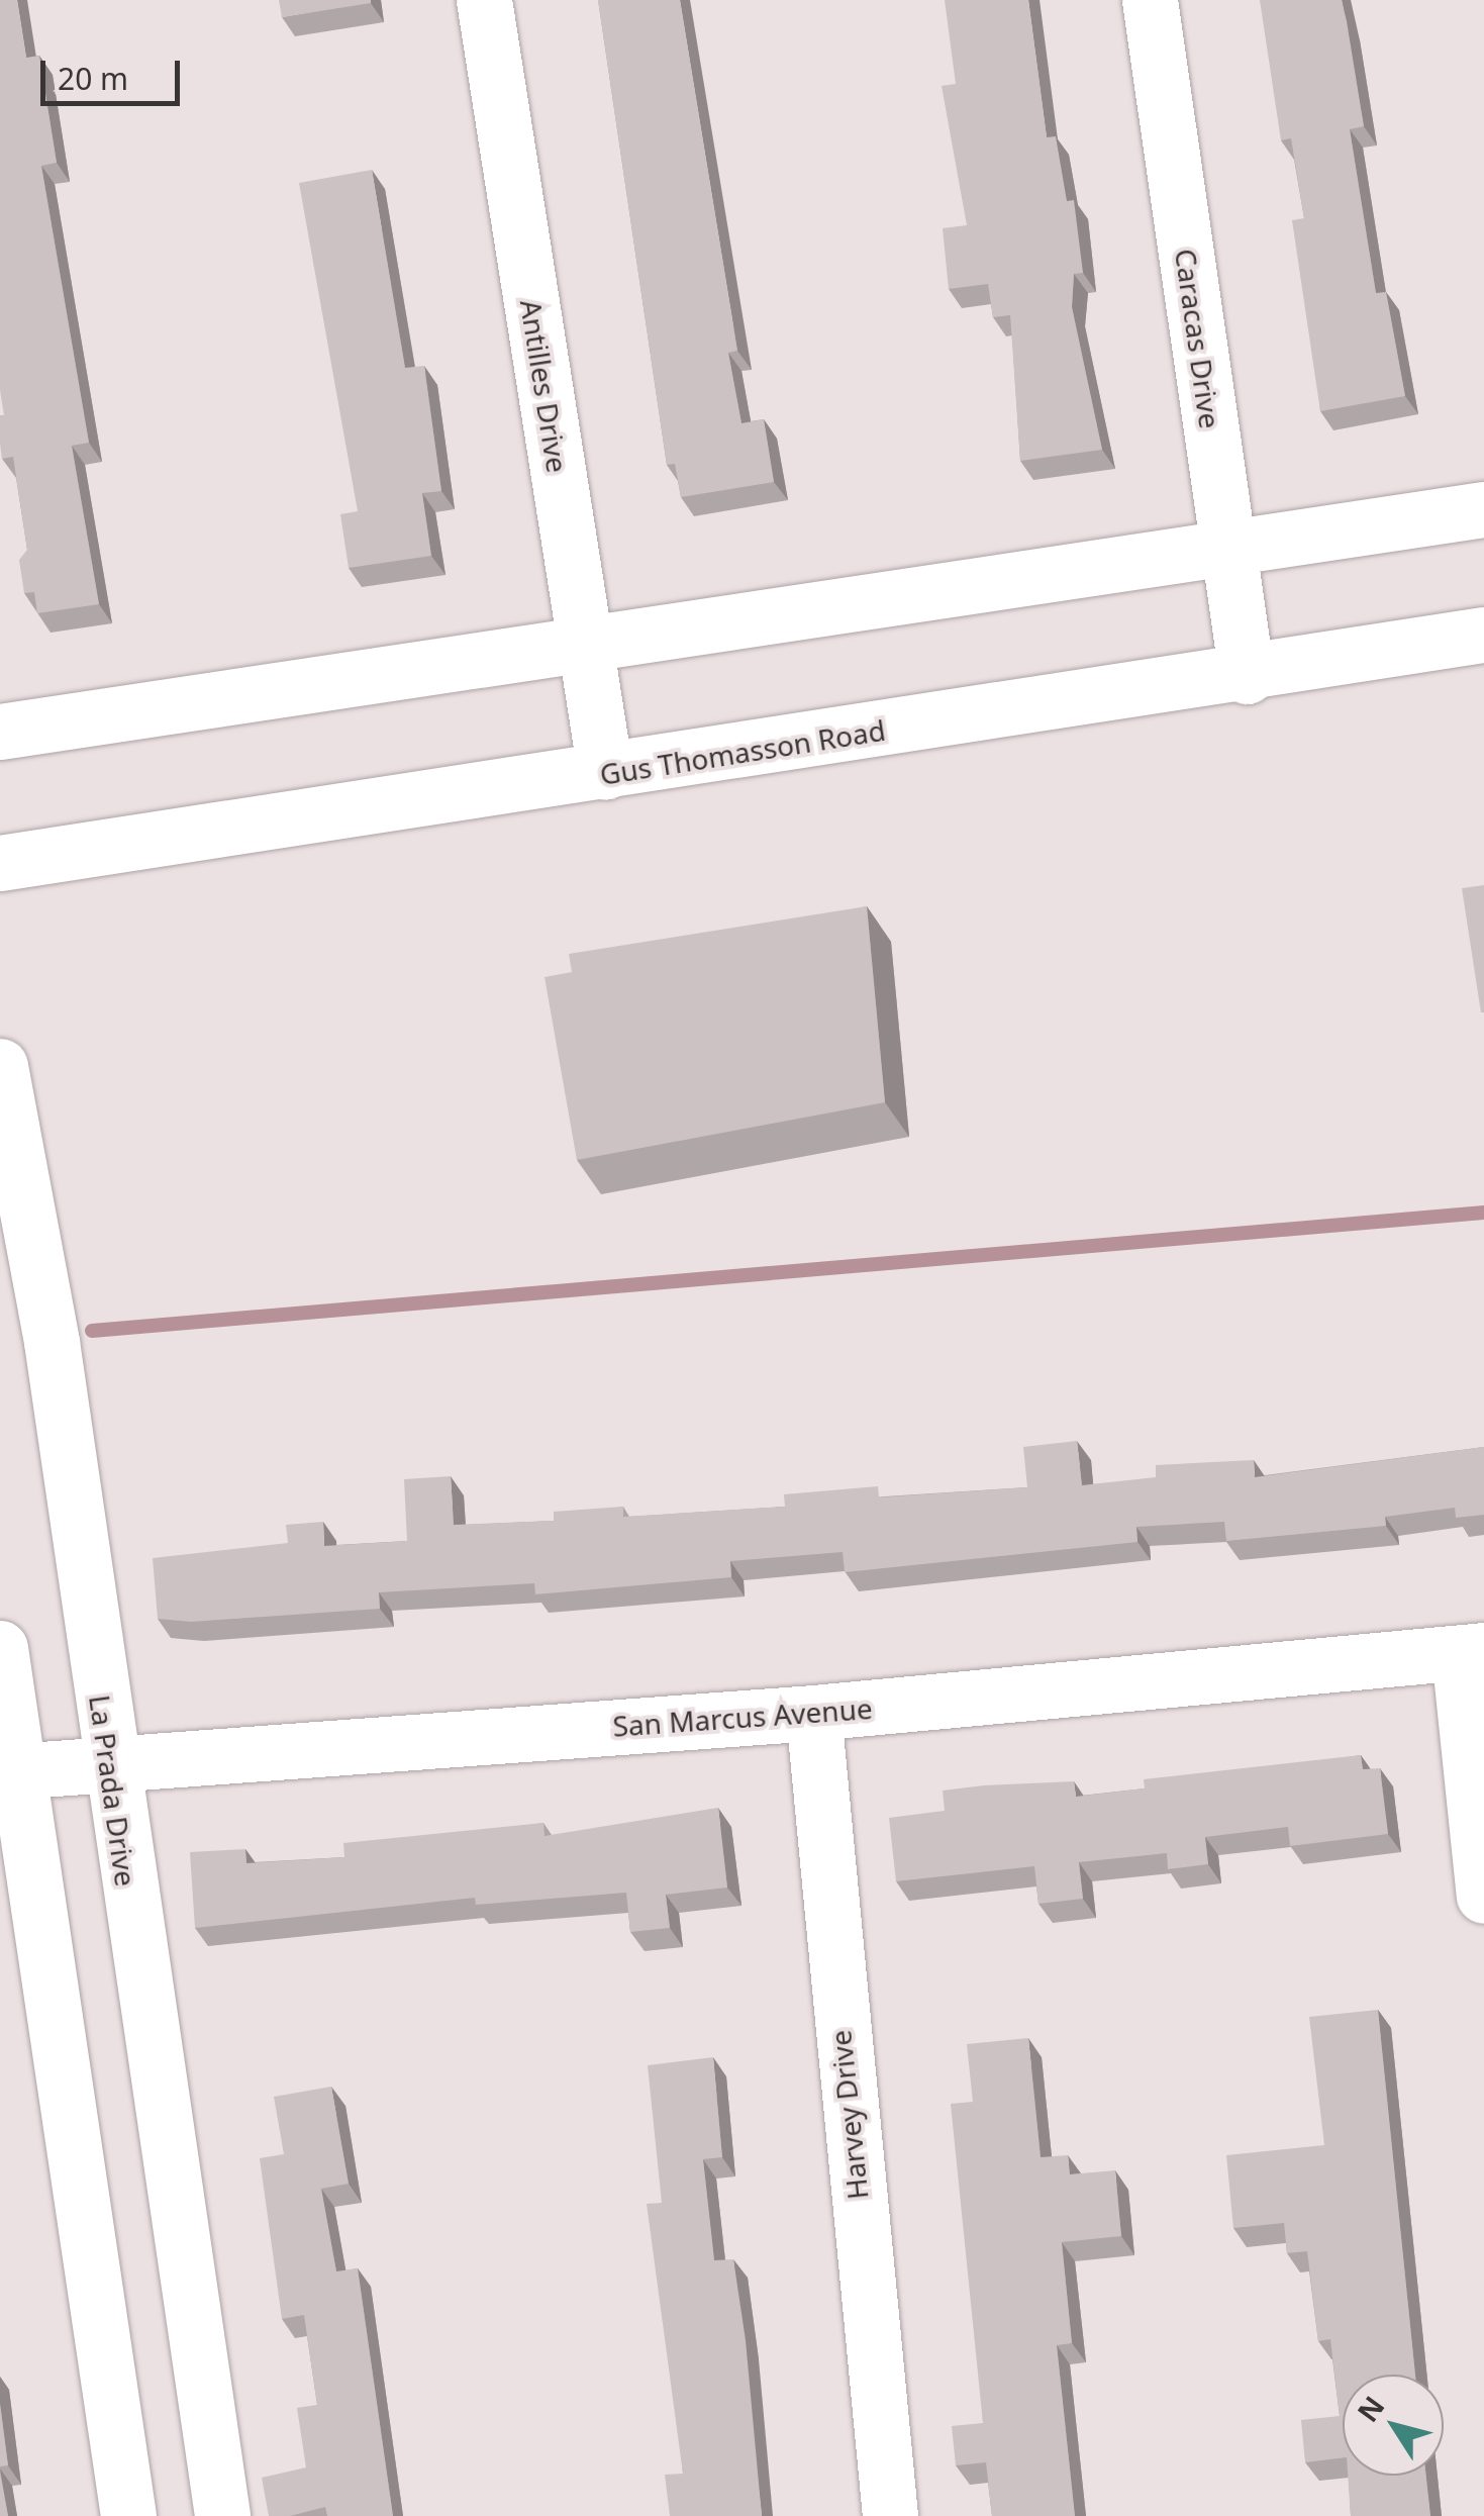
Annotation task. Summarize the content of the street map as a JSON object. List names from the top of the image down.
{
  "streets": {
    "main road": [
      "Caracas Drive",
      "Antilles Drive",
      "Gus Thomasson Road",
      "San Marcus Avenue",
      "La Prada Drive",
      "Harvey Drive"
    ]
  },
  "crossings": [
    ["Caracas Drive", "Gus Thomasson Road"],
    ["Antilles Drive", "Gus Thomasson Road"],
    ["San Marcus Avenue", "La Prada Drive"],
    ["San Marcus Avenue", "Harvey Drive"]
  ],
  "scale_bar": "20 m",
  "north": "top left"
}
